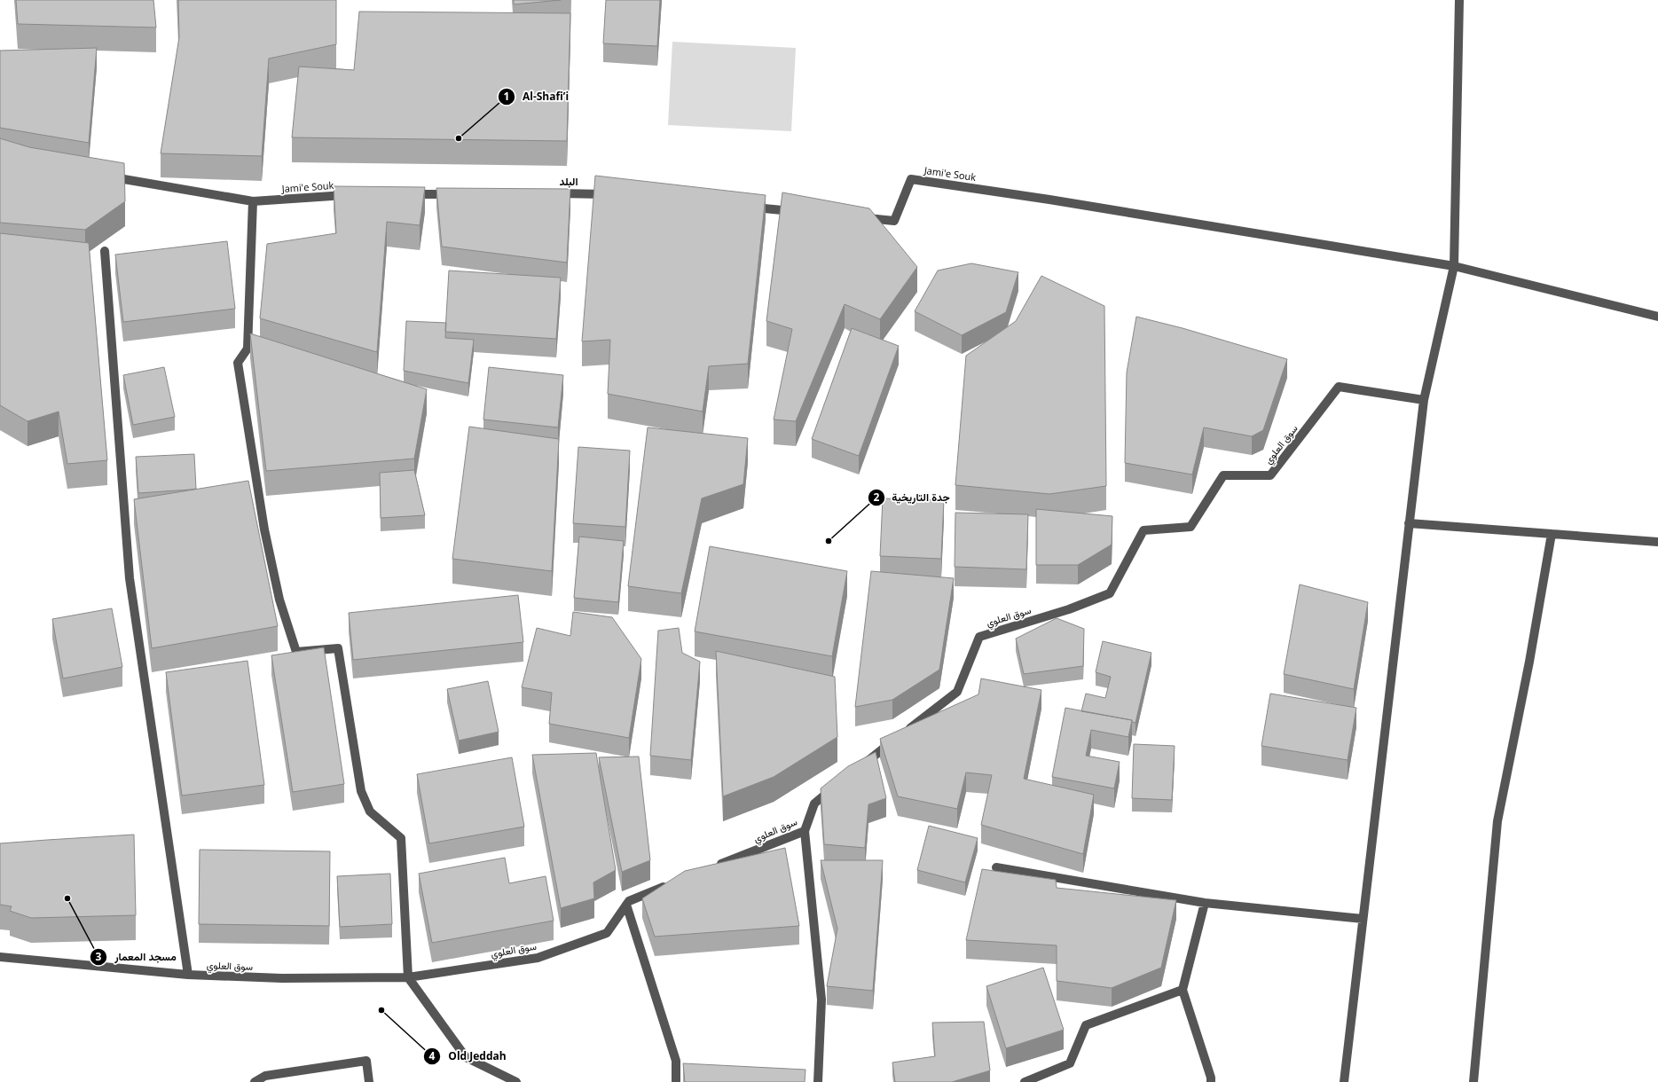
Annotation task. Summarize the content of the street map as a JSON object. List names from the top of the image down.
{
  "streets": {
    "street": ["Jami'e Souk", "سوق العلوي"]
  },
  "districts": ["البلد"],
  "places": [
    "Al-Shafi’i",
    "جدة التاريخية",
    "مسجد المعمار",
    "Old Jeddah"
  ]
}
